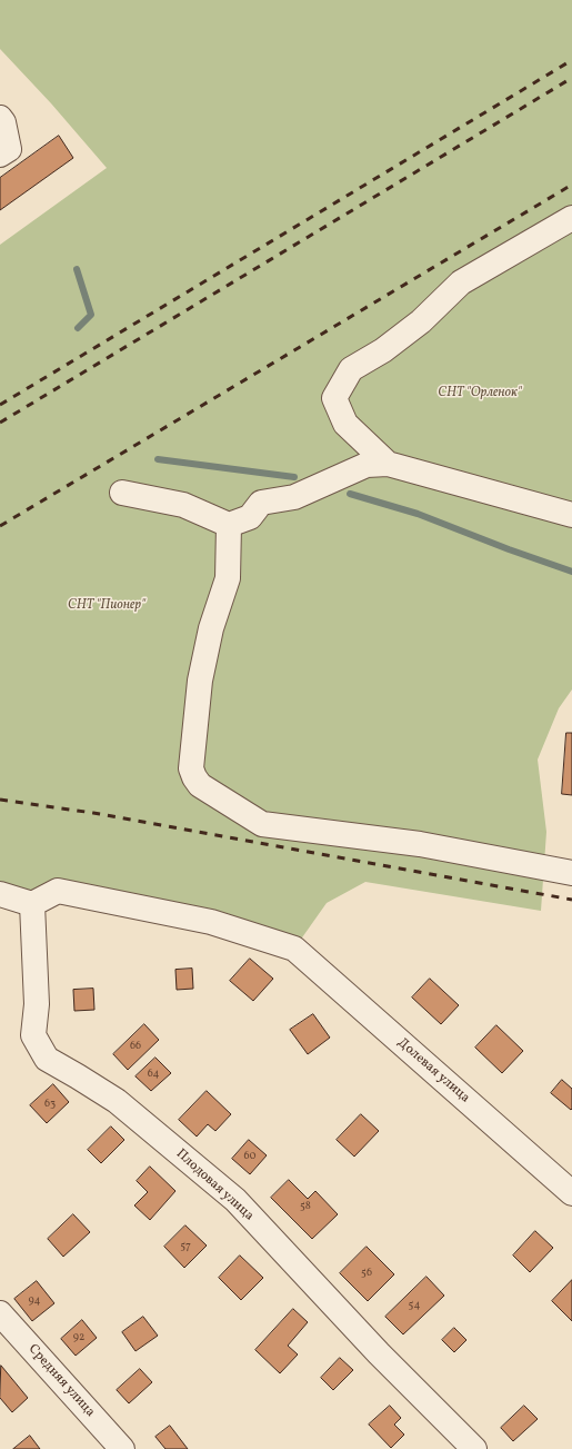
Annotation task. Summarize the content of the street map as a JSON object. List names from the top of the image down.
{
  "streets": {
    "street": ["Долевая улица", "Плодовая улица", "Средняя улица"]
  },
  "crossings": [
    ["Долевая улица", "Плодовая улица"]
  ],
  "parks": ["СНТ \"Орленок\"", "СНТ \"Пионер\""],
  "house_numbers": [
    "66",
    "64",
    "63",
    "60",
    "58",
    "57",
    "56",
    "94",
    "54",
    "92"
  ]
}
